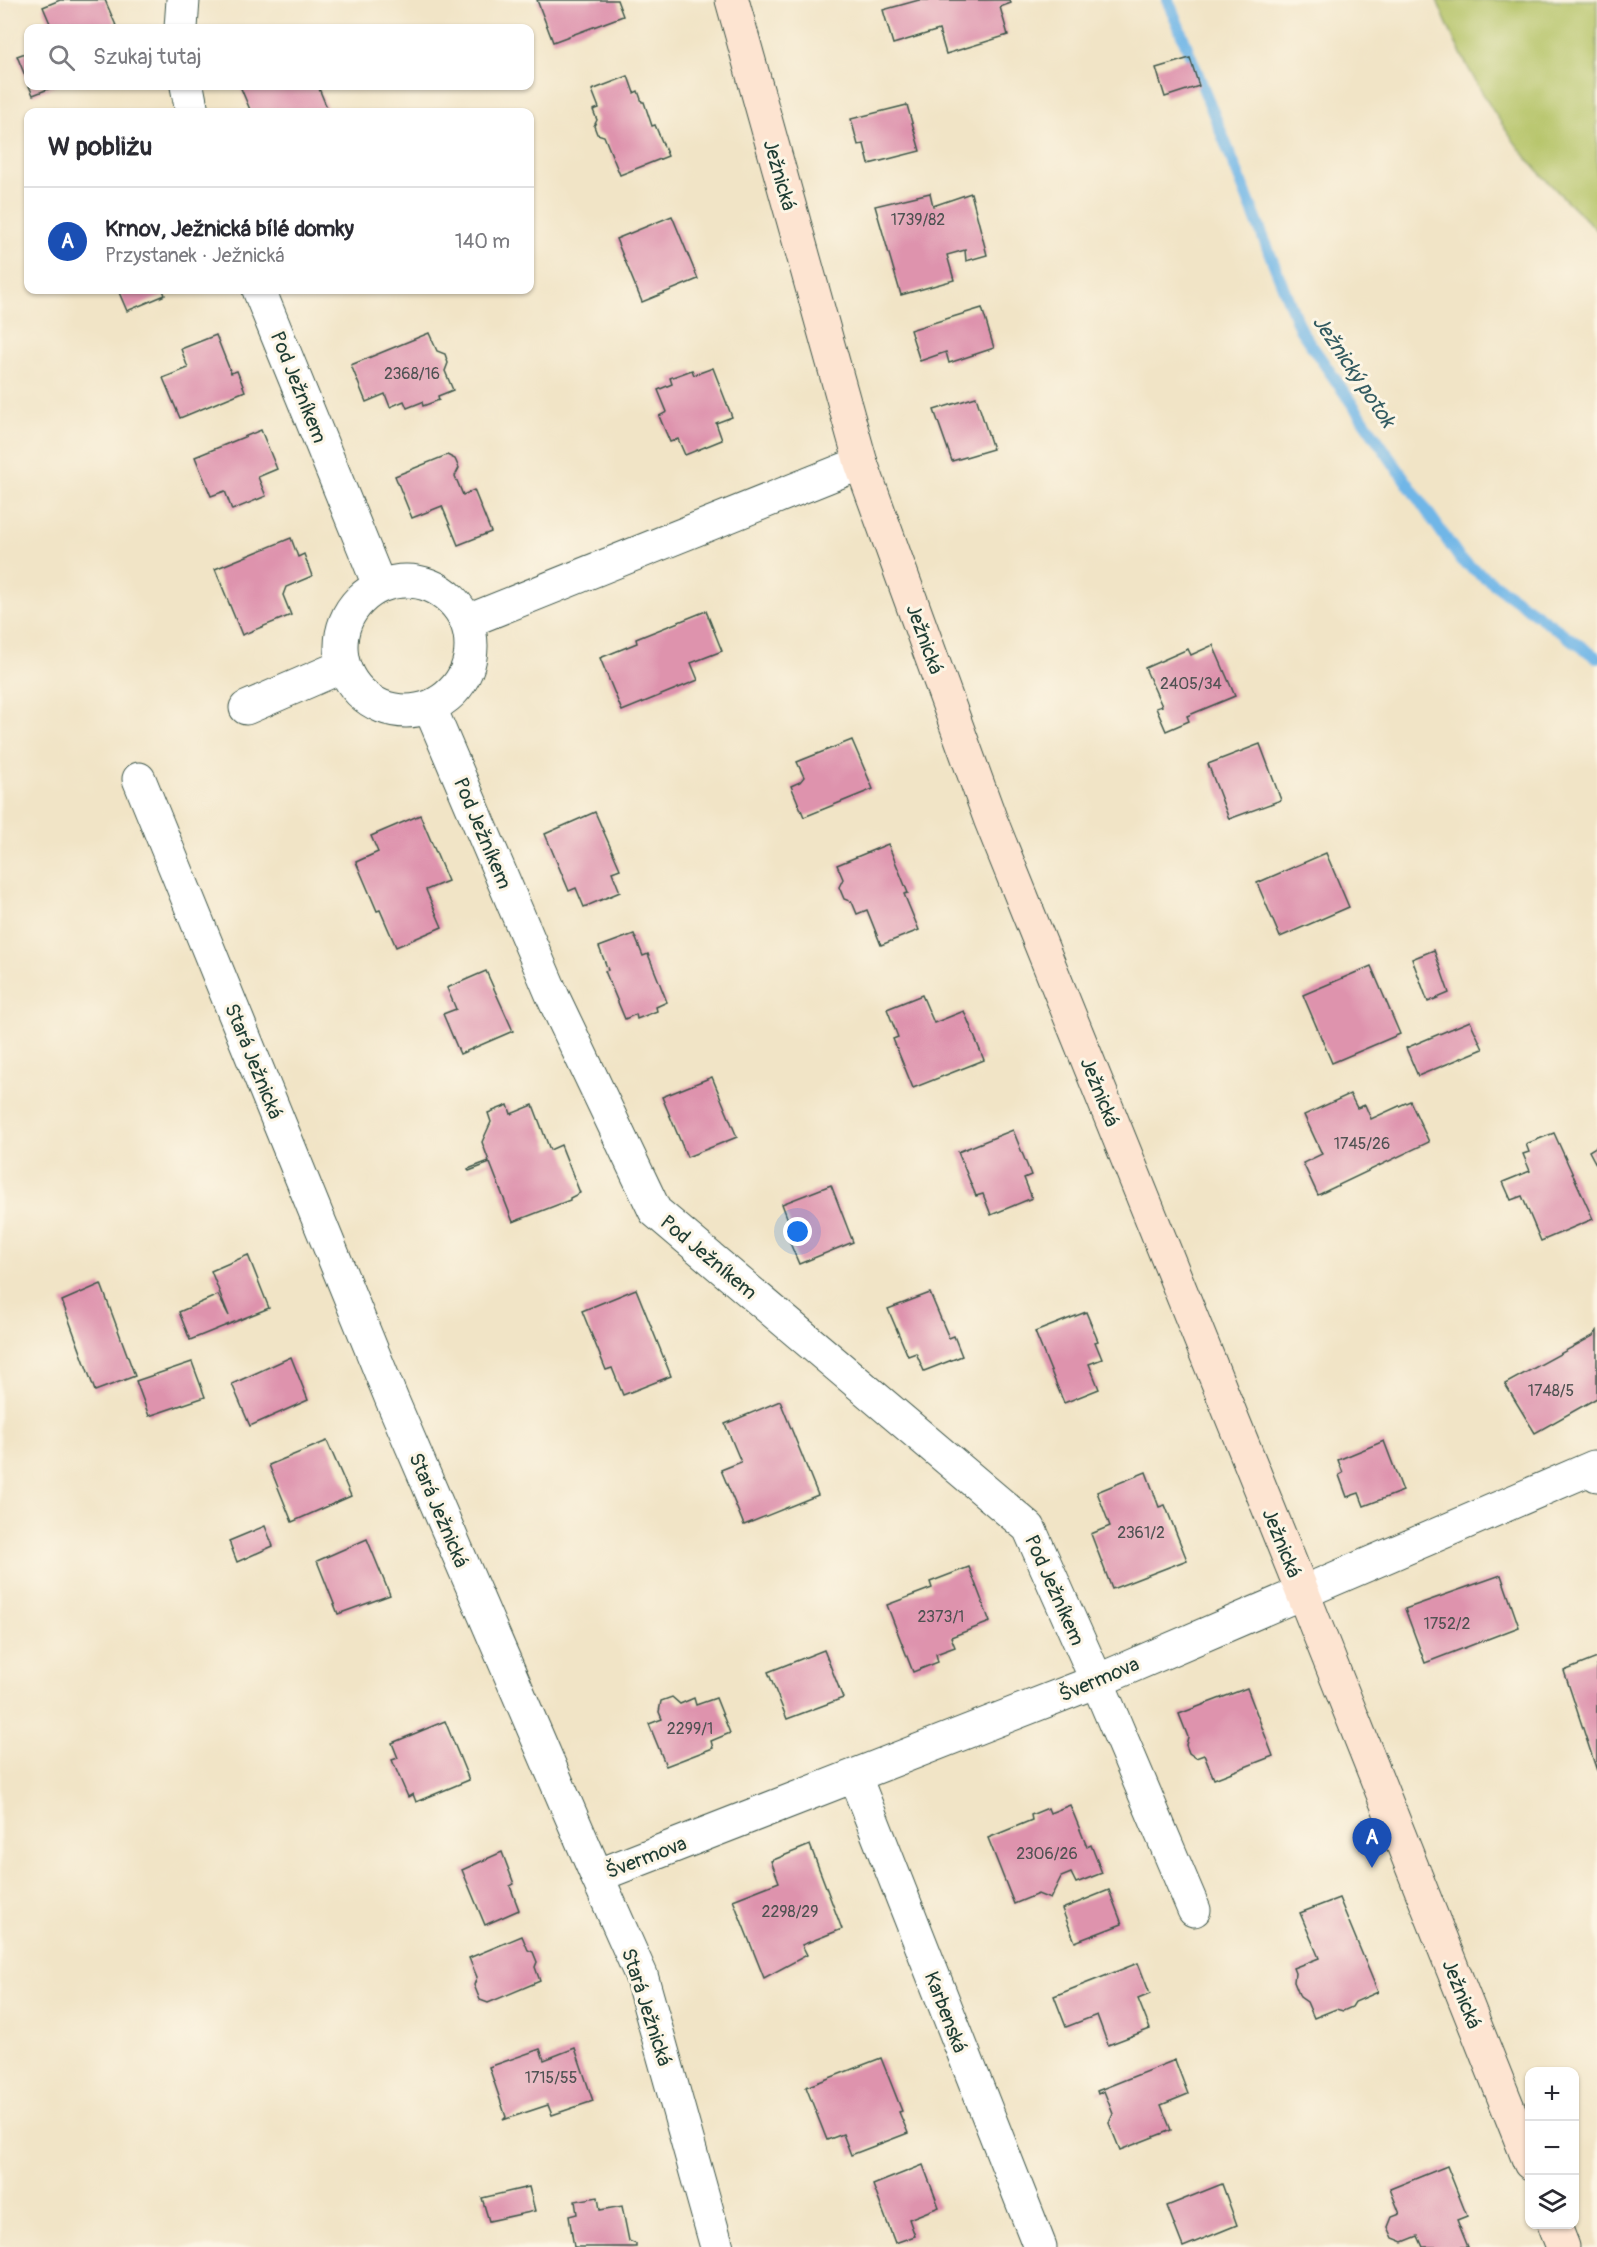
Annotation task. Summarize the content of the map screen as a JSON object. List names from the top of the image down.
{
  "streets": {
    "street": [
      "Ježnická",
      "Pod Ježníkem",
      "Stará Ježnická",
      "Švermova",
      "Karbenská"
    ]
  },
  "crossings": [
    ["Ježnická", "Švermova"],
    ["Pod Ježníkem", "Švermova"],
    ["Stará Ježnická", "Švermova"],
    ["Švermova", "Karbenská"]
  ],
  "water": ["Ježnický potok"],
  "house_numbers": [
    "1739/82",
    "2368/16",
    "2405/34",
    "1745/26",
    "1748/5",
    "2361/2",
    "2373/1",
    "1752/2",
    "2299/1",
    "2306/26",
    "2298/29",
    "1715/55"
  ],
  "page": {
    "search": "Szukaj tutaj",
    "heading": "W pobliżu",
    "list": [
      {
        "mark": "A",
        "name": "Krnov, Ježnická bílé domky",
        "note": "Przystanek · Ježnická",
        "value": "140 m"
      }
    ],
    "pins": "A",
    "map_buttons": ["+", "−"]
  }
}
